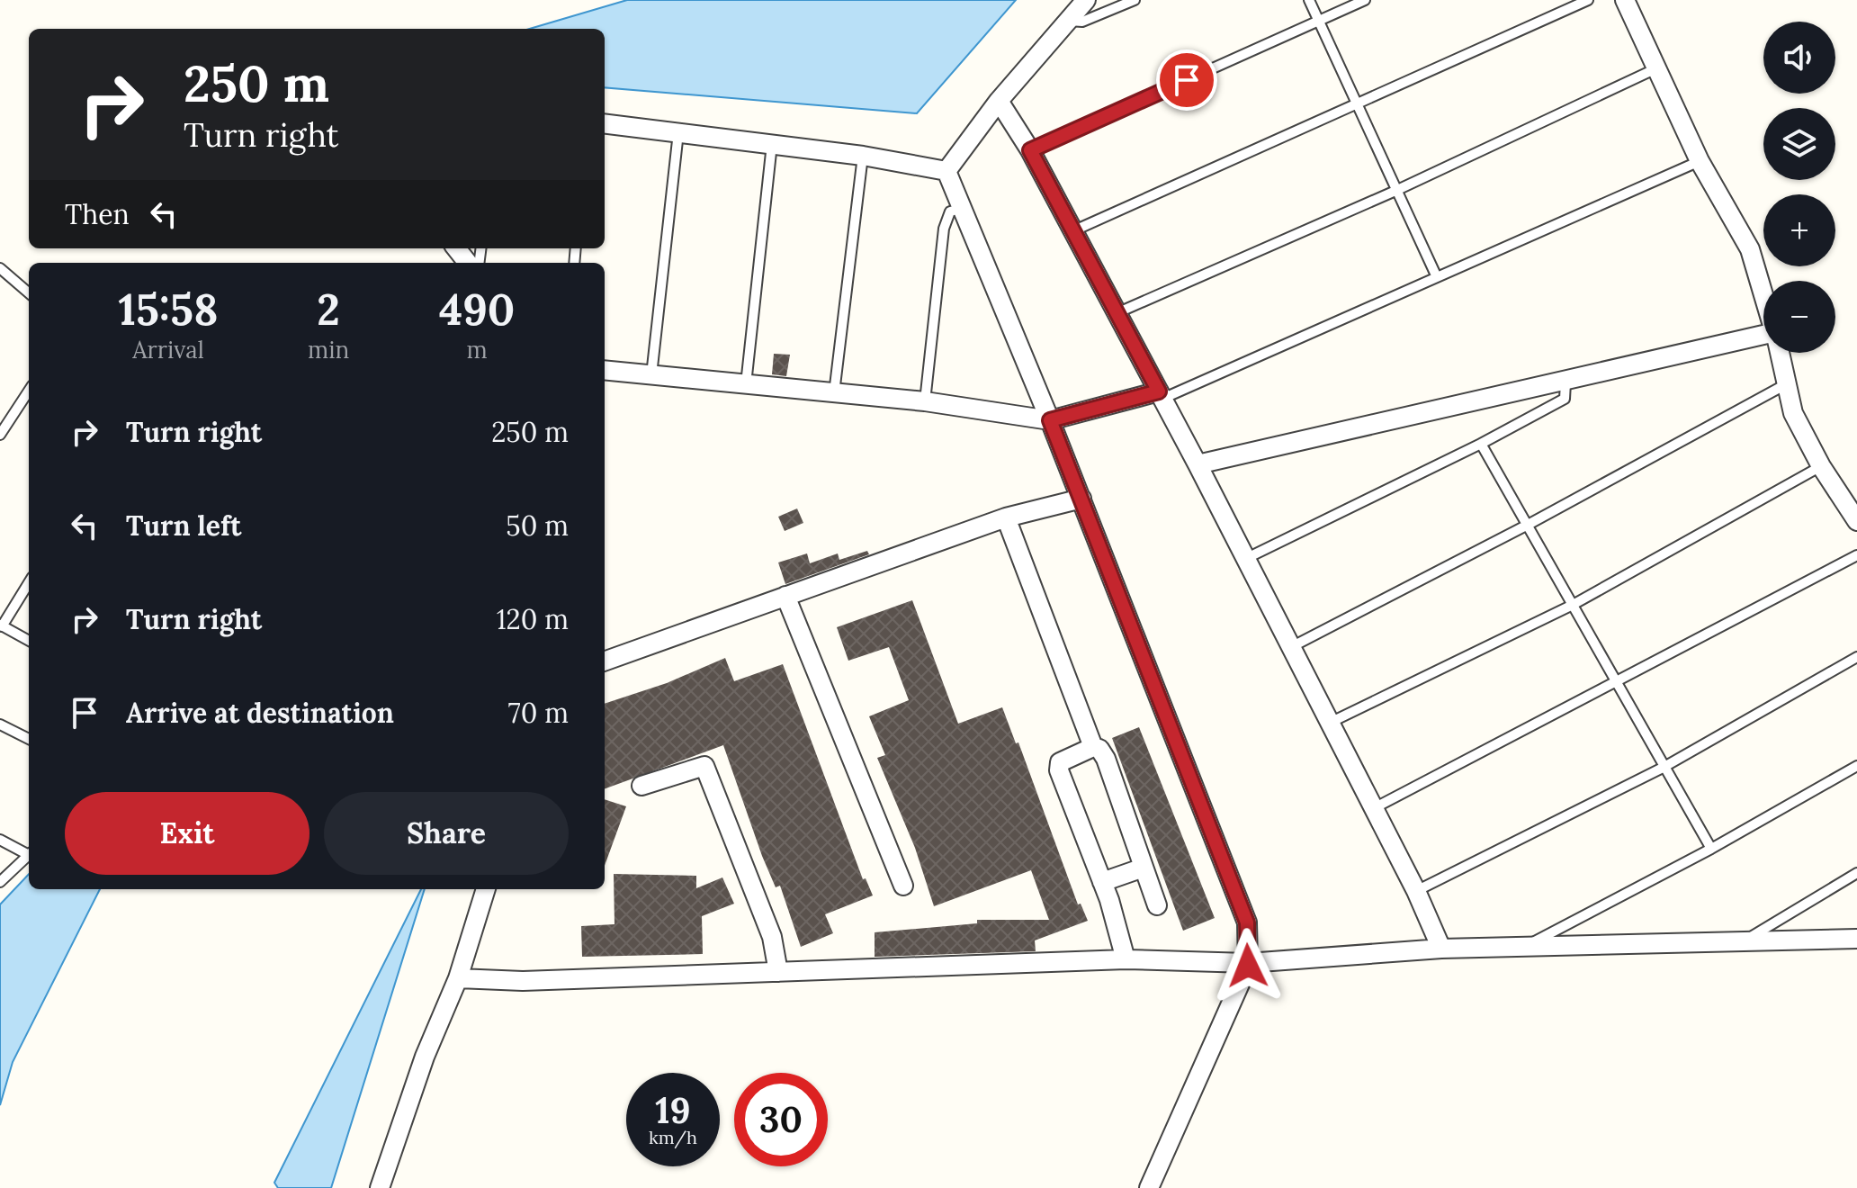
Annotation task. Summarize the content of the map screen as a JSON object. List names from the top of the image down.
{
  "page": {
    "map_buttons": ["+", "−"],
    "turn": ["250 m", "Turn right"],
    "then": "Then",
    "eta": [
      "15:58",
      "Arrival",
      "2",
      "min",
      "490",
      "m"
    ],
    "list": [
      {
        "name": "Turn right",
        "value": "250 m"
      },
      {
        "name": "Turn left",
        "value": "50 m"
      },
      {
        "name": "Turn right",
        "value": "120 m"
      },
      {
        "name": "Arrive at destination",
        "value": "70 m"
      }
    ],
    "buttons": ["Exit", "Share"],
    "speed": "19 km/h",
    "limit": "30"
  }
}
